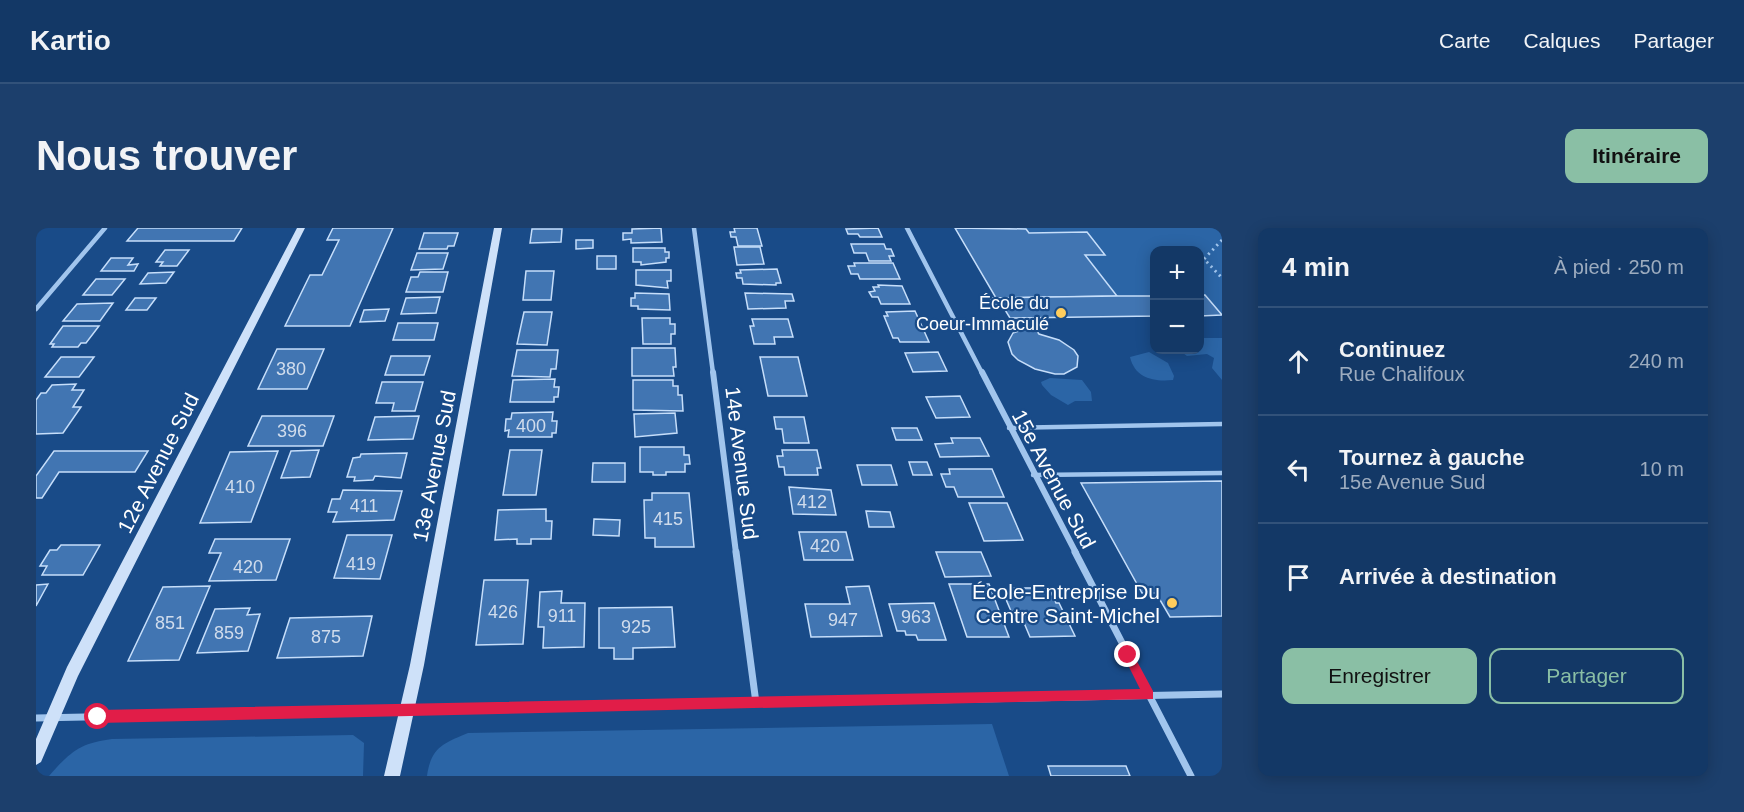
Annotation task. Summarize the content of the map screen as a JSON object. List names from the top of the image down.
{
  "streets": {
    "main road": ["12e Avenue Sud", "13e Avenue Sud"],
    "street": ["14e Avenue Sud", "15e Avenue Sud"]
  },
  "places": ["École du Coeur-Immaculé", "École-Entreprise Du Centre Saint-Michel"],
  "house_numbers": [
    "380",
    "400",
    "396",
    "410",
    "412",
    "411",
    "415",
    "420",
    "419",
    "420",
    "426",
    "911",
    "963",
    "947",
    "851",
    "925",
    "859",
    "875"
  ],
  "page": {
    "header": "Kartio",
    "nav": ["Carte", "Calques", "Partager"],
    "buttons": [
      "Itinéraire",
      ["Enregistrer", "Partager"]
    ],
    "title": "Nous trouver",
    "heading": ["4 min", "À pied · 250 m"],
    "map_buttons": ["+", "−"],
    "list": [
      ["Continuez", "Rue Chalifoux", "240 m"],
      ["Tournez à gauche", "15e Avenue Sud", "10 m"],
      "Arrivée à destination"
    ]
  }
}
